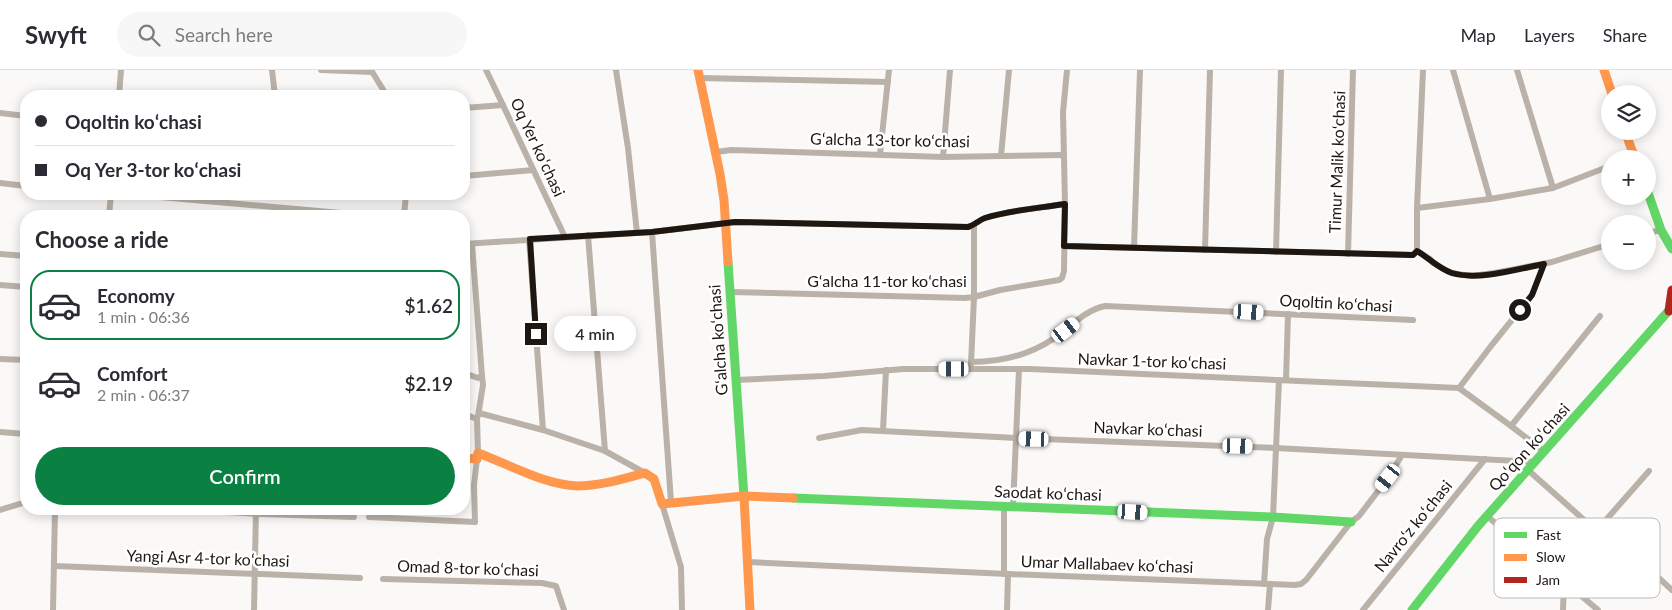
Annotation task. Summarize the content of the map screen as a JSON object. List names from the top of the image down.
{
  "streets": {
    "street": [
      "Gʻalcha 13-tor koʻchasi",
      "Oq Yer koʻchasi",
      "Timur Malik koʻchasi",
      "Gʻalcha 11-tor koʻchasi",
      "Oqoltin koʻchasi",
      "Gʻalcha koʻchasi",
      "Navkar 1-tor koʻchasi",
      "Navkar koʻchasi",
      "Qoʻqon koʻchasi",
      "Saodat koʻchasi",
      "Navroʻz koʻchasi",
      "Yangi Asr 4-tor koʻchasi",
      "Umar Mallabaev koʻchasi",
      "Omad 8-tor koʻchasi"
    ]
  },
  "crossings": [
    ["Gʻalcha 13-tor koʻchasi", "Gʻalcha koʻchasi"],
    ["Gʻalcha 11-tor koʻchasi", "Gʻalcha koʻchasi"],
    ["Oqoltin koʻchasi", "Navkar 1-tor koʻchasi"],
    ["Gʻalcha koʻchasi", "Navkar 1-tor koʻchasi"],
    ["Gʻalcha koʻchasi", "Saodat koʻchasi"],
    ["Gʻalcha koʻchasi", "Umar Mallabaev koʻchasi"],
    ["Navkar koʻchasi", "Qoʻqon koʻchasi"],
    ["Navkar koʻchasi", "Navroʻz koʻchasi"],
    ["Navkar koʻchasi", "Umar Mallabaev koʻchasi"],
    ["Saodat koʻchasi", "Umar Mallabaev koʻchasi"]
  ],
  "legend": ["Fast", "Slow", "Jam"],
  "page": {
    "header": "Swyft",
    "search": "Search here",
    "nav": ["Map", "Layers", "Share"],
    "map_buttons": ["+", "−"],
    "banner": ["Oqoltin koʻchasi", "Oq Yer 3-tor koʻchasi"],
    "heading": "Choose a ride",
    "list": [
      {
        "name": "Economy",
        "note": "1 min · 06:36",
        "value": "$1.62"
      },
      {
        "name": "Comfort",
        "note": "2 min · 06:37",
        "value": "$2.19"
      }
    ],
    "bubble": "4 min",
    "buttons": "Confirm"
  }
}
